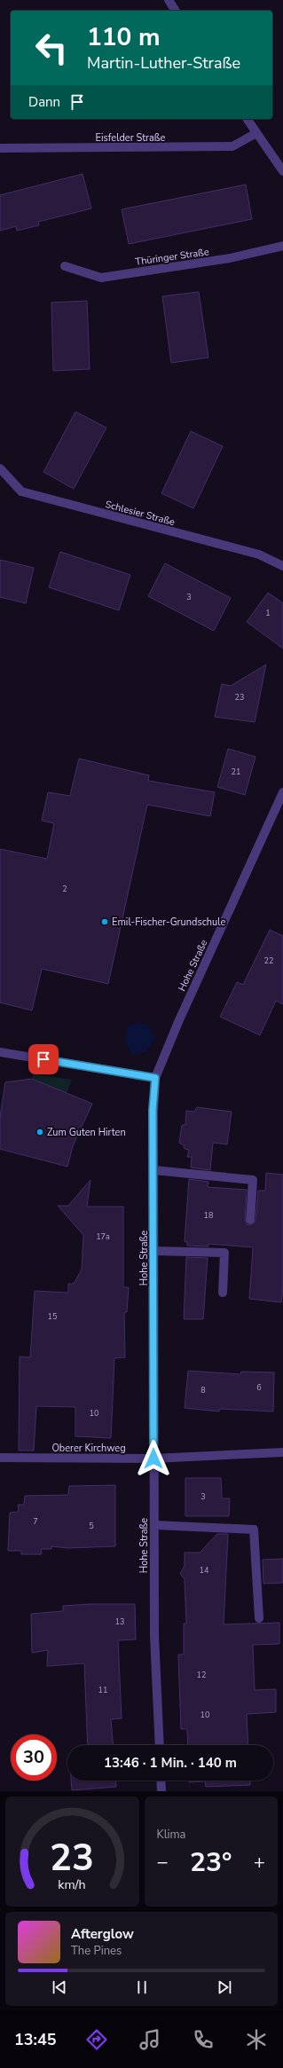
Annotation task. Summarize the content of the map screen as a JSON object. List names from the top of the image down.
{
  "streets": {
    "street": [
      "Eisfelder Straße",
      "Thüringer Straße",
      "Schlesier Straße",
      "Hohe Straße",
      "Oberer Kirchweg"
    ]
  },
  "crossings": [
    ["Hohe Straße", "Oberer Kirchweg"]
  ],
  "places": ["Emil-Fischer-Grundschule", "Zum Guten Hirten"],
  "house_numbers": [
    "3",
    "1",
    "23",
    "21",
    "2",
    "22",
    "18",
    "17a",
    "15",
    "6",
    "8",
    "10",
    "3",
    "7",
    "5",
    "14",
    "13",
    "12",
    "11",
    "10"
  ],
  "page": {
    "turn": ["110 m", "Martin-Luther-Straße"],
    "then": "Dann",
    "limit": "30",
    "trip": "13:46 · 1 Min. · 140 m",
    "tile": "Klima",
    "heat": ["−", "23°", "+"],
    "song": ["Afterglow", "The Pines"],
    "tabs": "13:45",
    "gauge": ["23", "km/h"]
  }
}
